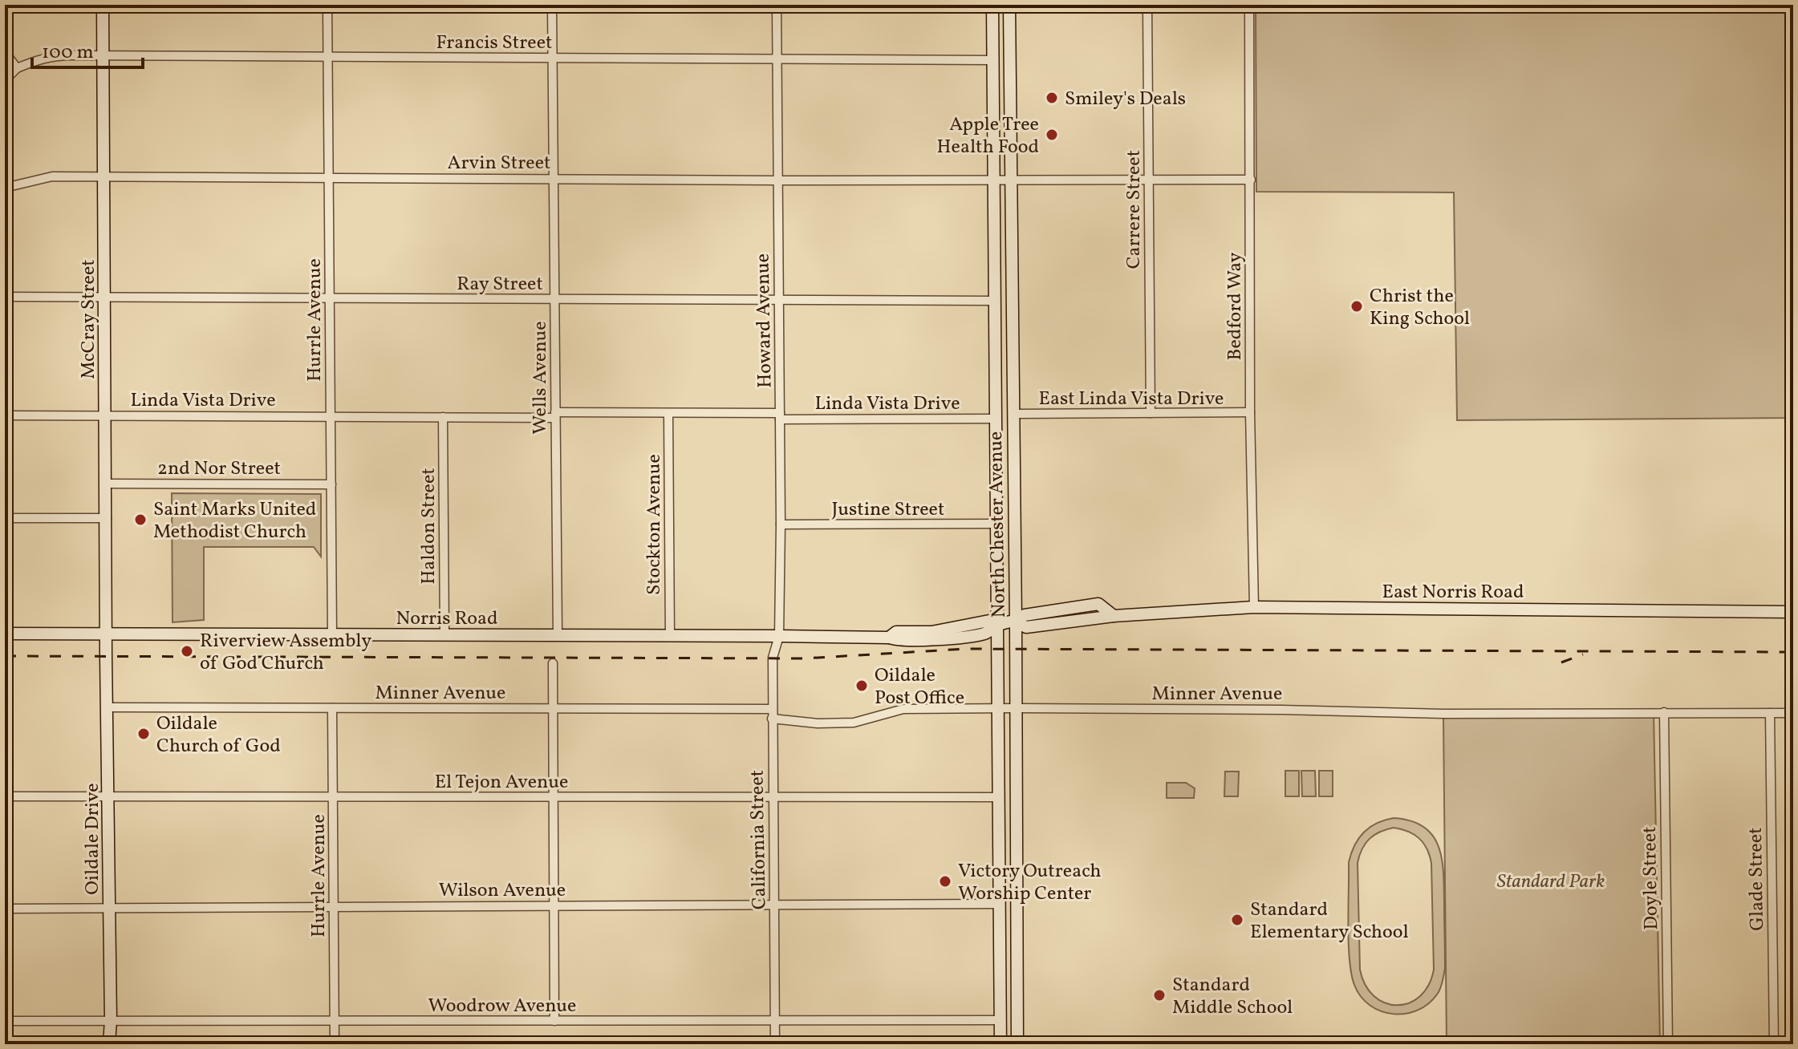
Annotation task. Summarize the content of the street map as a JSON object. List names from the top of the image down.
{
  "streets": {
    "street": [
      "Francis Street",
      "Arvin Street",
      "Carrere Street",
      "Ray Street",
      "Bedford Way",
      "McCray Street",
      "Hurrle Avenue",
      "Howard Avenue",
      "Wells Avenue",
      "East Linda Vista Drive",
      "Linda Vista Drive",
      "2nd Nor Street",
      "Justine Street",
      "Stockton Avenue",
      "North Chester Avenue",
      "Haldon Street",
      "East Norris Road",
      "Norris Road",
      "Minner Avenue",
      "El Tejon Avenue",
      "Oildale Drive",
      "California Street",
      "Doyle Street",
      "Glade Street",
      "Wilson Avenue",
      "Woodrow Avenue"
    ]
  },
  "crossings": [
    ["Francis Street", "McCray Street"],
    ["Francis Street", "Hurrle Avenue"],
    ["Francis Street", "Howard Avenue"],
    ["Francis Street", "Wells Avenue"],
    ["Francis Street", "North Chester Avenue"],
    ["Arvin Street", "Carrere Street"],
    ["Arvin Street", "Bedford Way"],
    ["Arvin Street", "McCray Street"],
    ["Arvin Street", "Hurrle Avenue"],
    ["Arvin Street", "Howard Avenue"],
    ["Arvin Street", "Wells Avenue"],
    ["Arvin Street", "North Chester Avenue"],
    ["Carrere Street", "East Linda Vista Drive"],
    ["Ray Street", "McCray Street"],
    ["Ray Street", "Hurrle Avenue"],
    ["Ray Street", "Howard Avenue"],
    ["Ray Street", "Wells Avenue"],
    ["Ray Street", "North Chester Avenue"],
    ["Bedford Way", "East Linda Vista Drive"],
    ["Bedford Way", "East Norris Road"],
    ["McCray Street", "Linda Vista Drive"],
    ["McCray Street", "2nd Nor Street"],
    ["McCray Street", "Norris Road"],
    ["McCray Street", "Oildale Drive"],
    ["Hurrle Avenue", "Linda Vista Drive"],
    ["Hurrle Avenue", "2nd Nor Street"],
    ["Hurrle Avenue", "Norris Road"],
    ["Hurrle Avenue", "Minner Avenue"],
    ["Hurrle Avenue", "El Tejon Avenue"],
    ["Hurrle Avenue", "Wilson Avenue"],
    ["Hurrle Avenue", "Woodrow Avenue"],
    ["Howard Avenue", "Linda Vista Drive"],
    ["Howard Avenue", "Justine Street"],
    ["Howard Avenue", "Norris Road"],
    ["Howard Avenue", "California Street"],
    ["Wells Avenue", "Linda Vista Drive"],
    ["Wells Avenue", "Norris Road"],
    ["East Linda Vista Drive", "North Chester Avenue"],
    ["Linda Vista Drive", "Stockton Avenue"],
    ["Linda Vista Drive", "North Chester Avenue"],
    ["Linda Vista Drive", "Haldon Street"],
    ["Justine Street", "North Chester Avenue"],
    ["Stockton Avenue", "Norris Road"],
    ["North Chester Avenue", "East Norris Road"],
    ["North Chester Avenue", "Norris Road"],
    ["North Chester Avenue", "Minner Avenue"],
    ["North Chester Avenue", "El Tejon Avenue"],
    ["North Chester Avenue", "Wilson Avenue"],
    ["North Chester Avenue", "Woodrow Avenue"],
    ["Haldon Street", "Norris Road"],
    ["East Norris Road", "Norris Road"],
    ["Norris Road", "Oildale Drive"],
    ["Norris Road", "California Street"],
    ["Minner Avenue", "Oildale Drive"],
    ["Minner Avenue", "California Street"],
    ["Minner Avenue", "Doyle Street"],
    ["Minner Avenue", "Glade Street"],
    ["El Tejon Avenue", "Oildale Drive"],
    ["El Tejon Avenue", "California Street"],
    ["Oildale Drive", "Wilson Avenue"],
    ["Oildale Drive", "Woodrow Avenue"],
    ["California Street", "Wilson Avenue"],
    ["California Street", "Woodrow Avenue"]
  ],
  "parks": ["Standard Park"],
  "places": [
    "Smiley's Deals",
    "Apple Tree Health Food",
    "Christ the King School",
    "Saint Marks United Methodist Church",
    "Riverview Assembly of God Church",
    "Oildale Post Office",
    "Oildale Church of God",
    "Victory Outreach Worship Center",
    "Standard Elementary School",
    "Standard Middle School"
  ],
  "scale_bar": "100 m"
}
